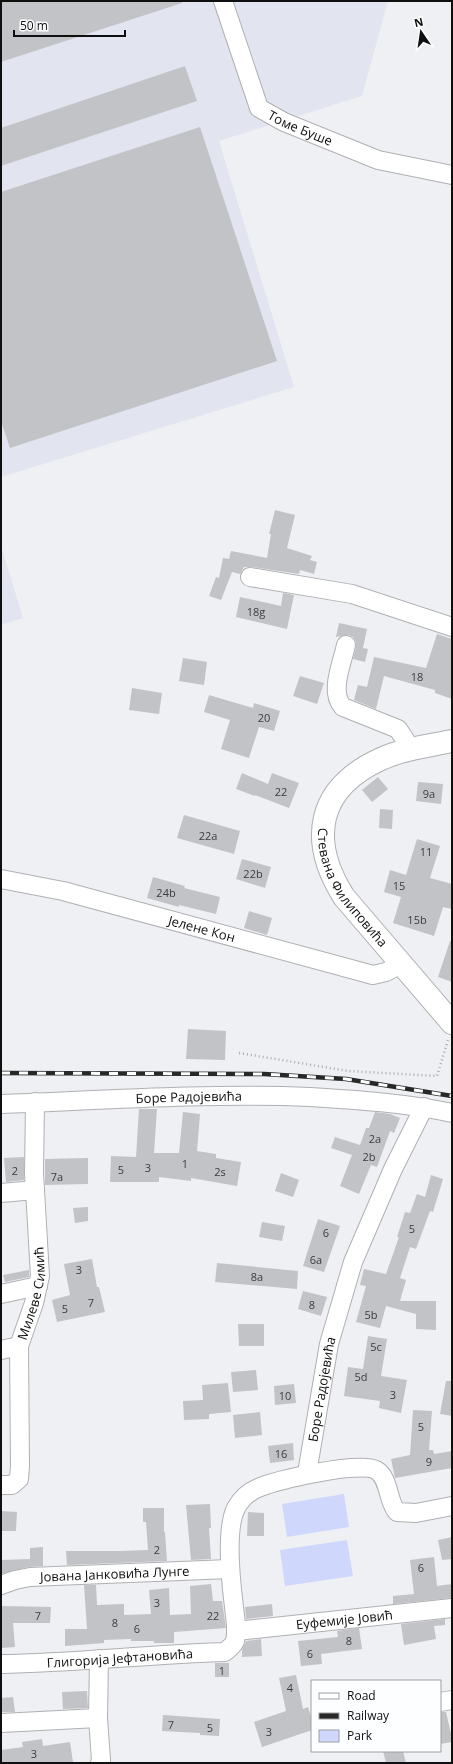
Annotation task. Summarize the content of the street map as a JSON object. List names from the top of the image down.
{
  "streets": {
    "main road": ["Стевана Филиповића"],
    "street": [
      "Томе Буше",
      "Јелене Кон",
      "Боре Радојевића",
      "Милеве Симић",
      "Јована Јанковића Лунге",
      "Еуфемије Јовић",
      "Глигорија Јефтановића"
    ]
  },
  "crossings": [
    ["Стевана Филиповића", "Јелене Кон"],
    ["Боре Радојевића", "Милеве Симић"],
    ["Еуфемије Јовић", "Глигорија Јефтановића"]
  ],
  "house_numbers": [
    "18g",
    "18",
    "20",
    "22",
    "9a",
    "22a",
    "11",
    "22b",
    "15",
    "24b",
    "15b",
    "2a",
    "2b",
    "1",
    "3",
    "5",
    "2",
    "2s",
    "7a",
    "5",
    "6",
    "6a",
    "3",
    "8a",
    "7",
    "8",
    "5",
    "5b",
    "5c",
    "5d",
    "3",
    "10",
    "5",
    "16",
    "9",
    "2",
    "6",
    "3",
    "7",
    "22",
    "8",
    "6",
    "8",
    "6",
    "1",
    "4",
    "7",
    "5",
    "3",
    "3"
  ],
  "legend": ["Road", "Railway", "Park"],
  "scale_bar": "50 m",
  "north": "top"
}
